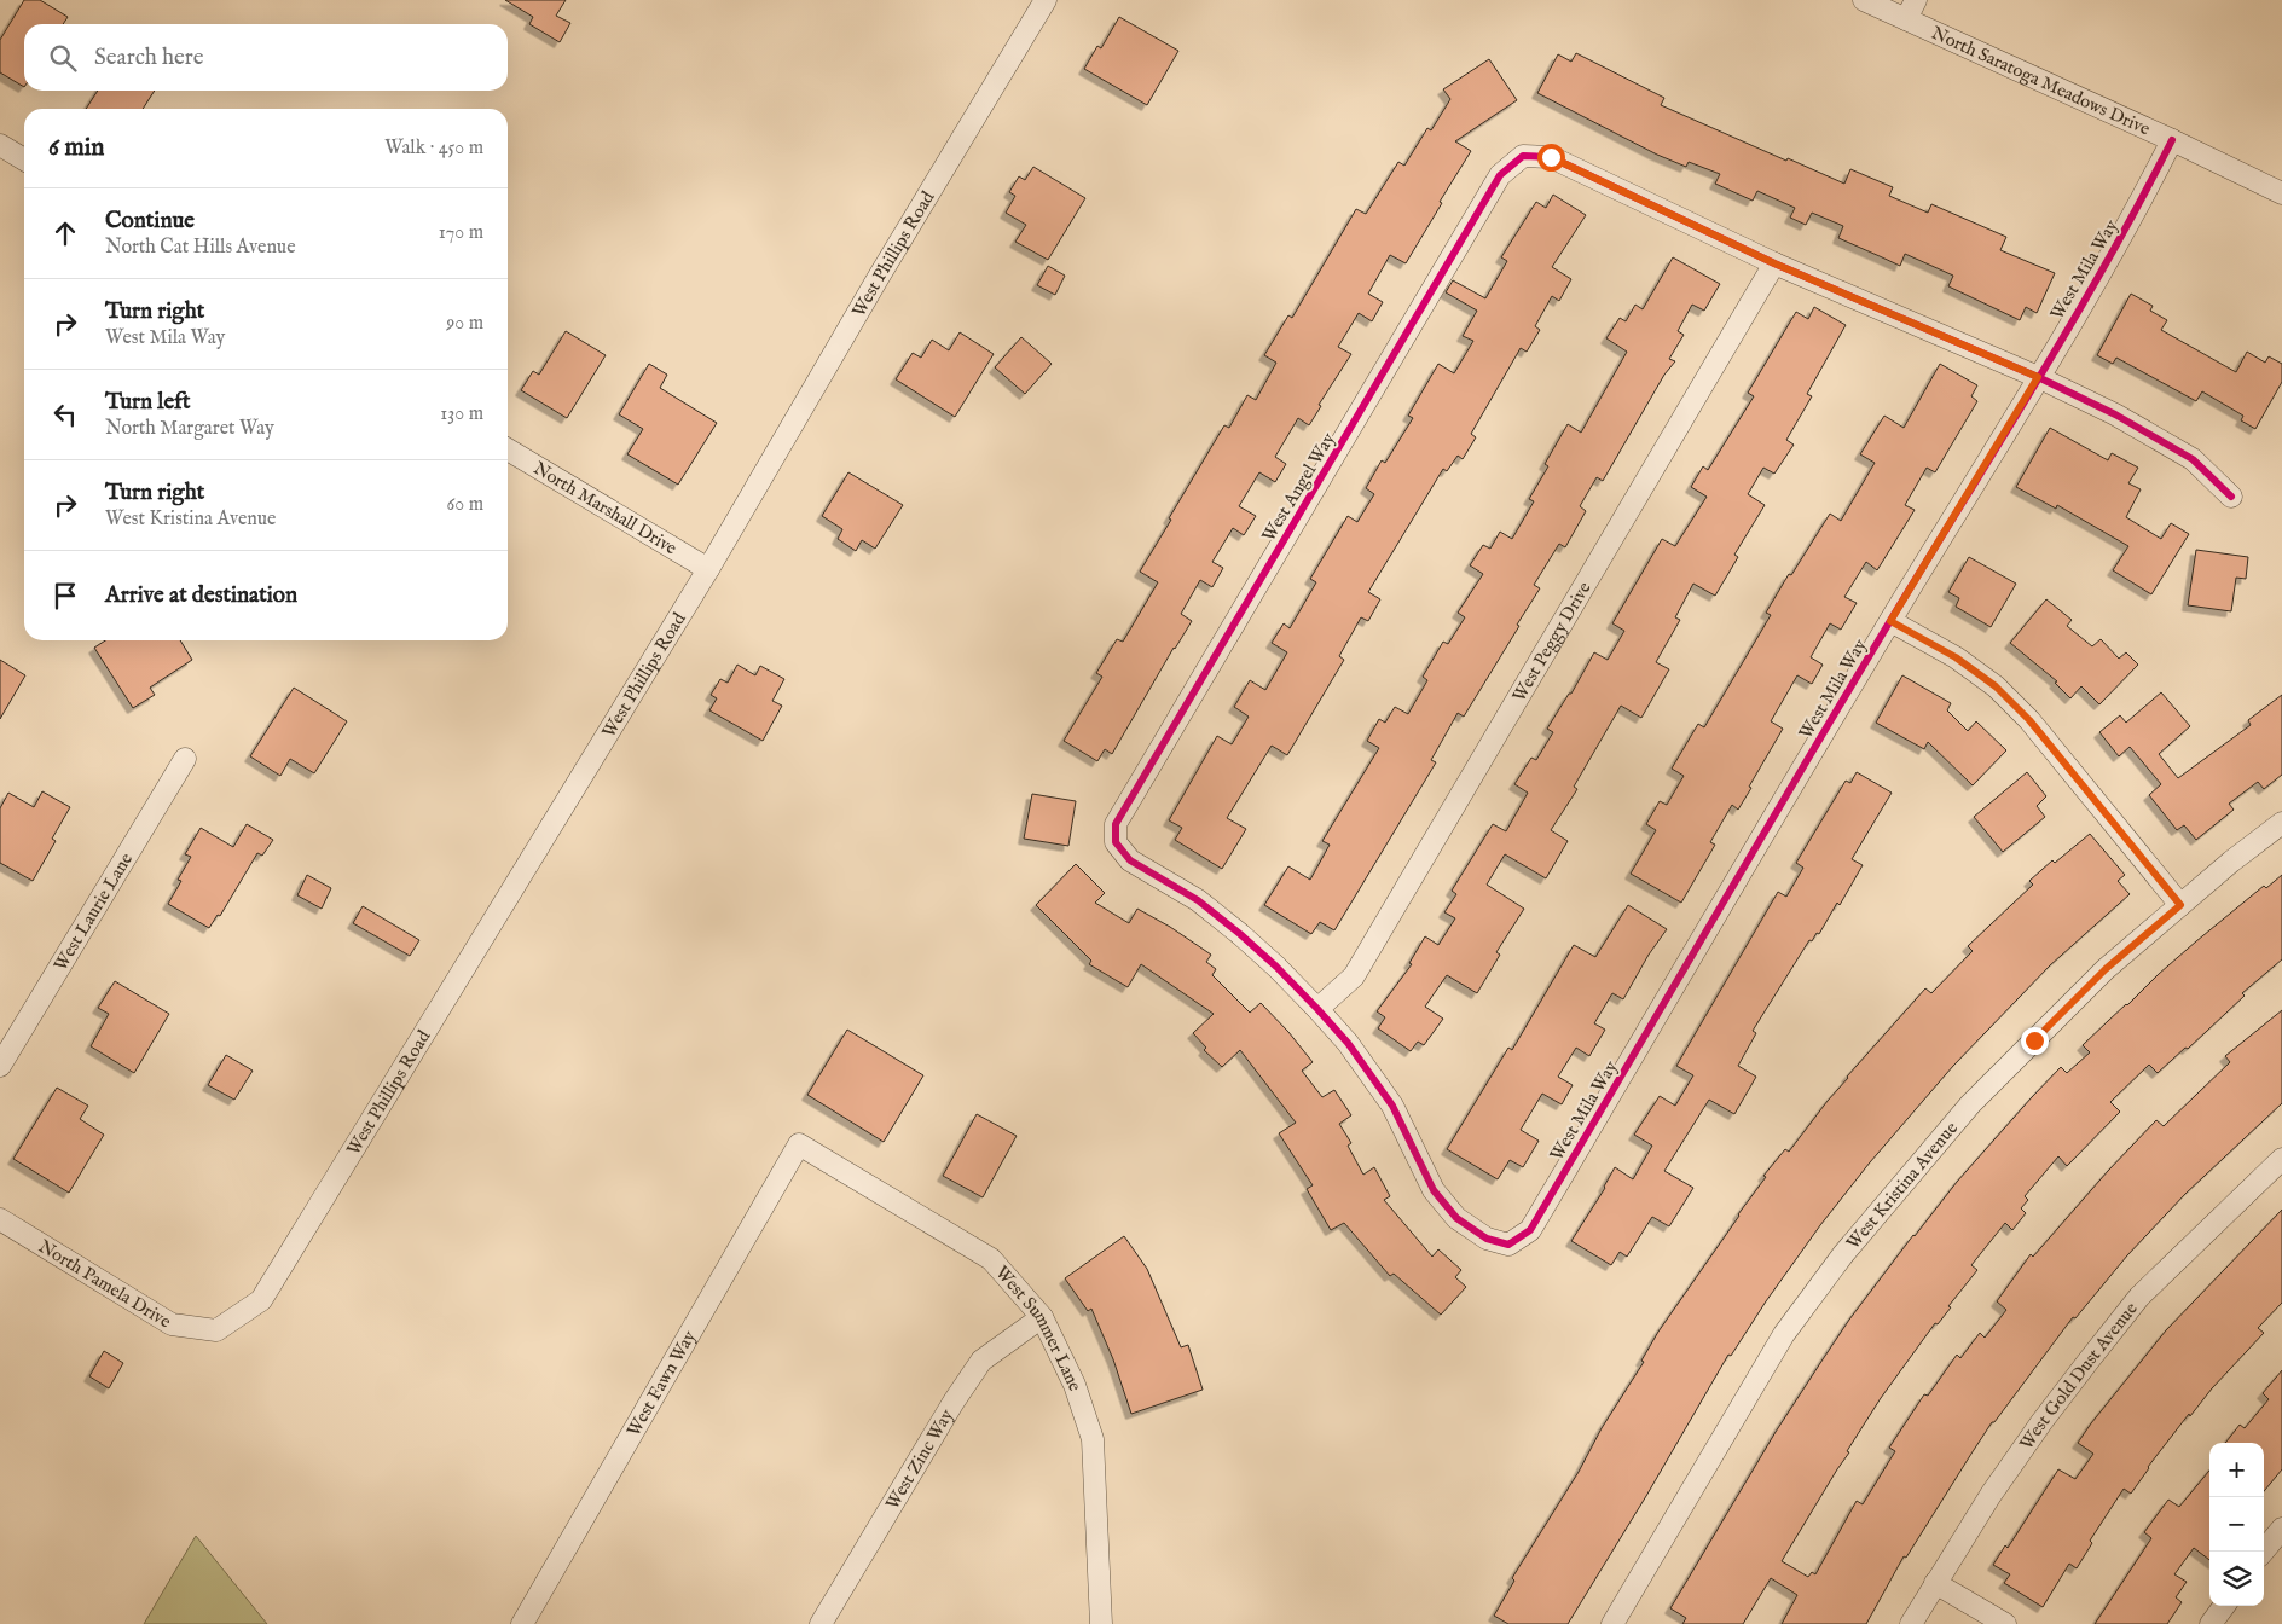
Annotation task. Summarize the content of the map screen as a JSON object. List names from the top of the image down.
{
  "streets": {
    "street": [
      "North Saratoga Meadows Drive",
      "West Phillips Road",
      "West Mila Way",
      "West Angel Way",
      "North Marshall Drive",
      "West Peggy Drive",
      "West Laurie Lane",
      "West Kristina Avenue",
      "North Pamela Drive",
      "West Summer Lane",
      "West Gold Dust Avenue",
      "West Fawn Way",
      "West Zinc Way"
    ]
  },
  "crossings": [
    ["North Saratoga Meadows Drive", "West Mila Way"],
    ["West Phillips Road", "North Marshall Drive"],
    ["West Phillips Road", "North Pamela Drive"],
    ["West Mila Way", "West Angel Way"],
    ["West Mila Way", "West Peggy Drive"],
    ["West Angel Way", "West Peggy Drive"],
    ["West Summer Lane", "West Fawn Way"],
    ["West Summer Lane", "West Zinc Way"]
  ],
  "page": {
    "search": "Search here",
    "heading": ["6 min", "Walk · 450 m"],
    "list": [
      ["Continue", "North Cat Hills Avenue", "170 m"],
      ["Turn right", "West Mila Way", "90 m"],
      ["Turn left", "North Margaret Way", "130 m"],
      ["Turn right", "West Kristina Avenue", "60 m"],
      "Arrive at destination"
    ],
    "map_buttons": ["+", "−"]
  }
}
